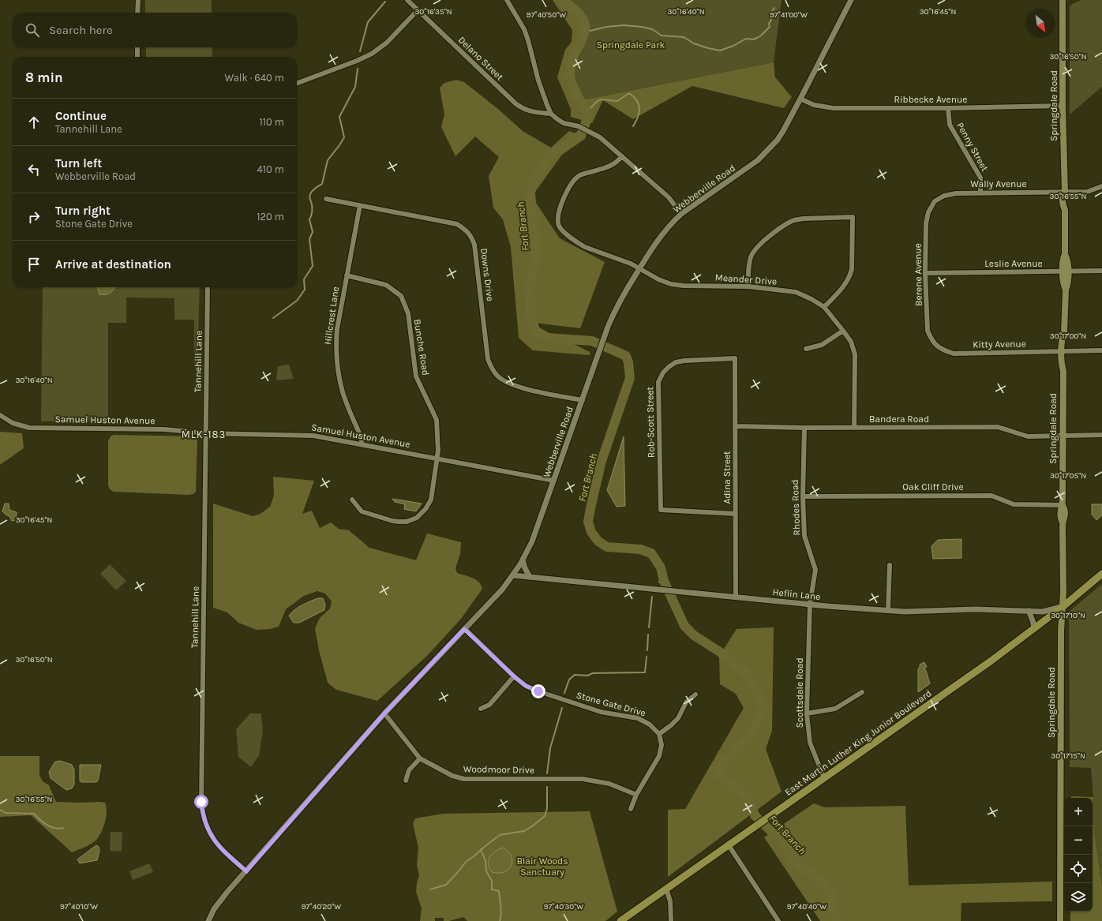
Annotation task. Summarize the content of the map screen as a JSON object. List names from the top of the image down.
{
  "streets": {
    "main road": ["Springdale Road", "East Martin Luther King Junior Boulevard"],
    "street": [
      "Delano Street",
      "Ribbecke Avenue",
      "Penny Street",
      "Wally Avenue",
      "Webberville Road",
      "Leslie Avenue",
      "Downs Drive",
      "Berene Avenue",
      "Meander Drive",
      "Hillcrest Lane",
      "Kitty Avenue",
      "Bunche Road",
      "Tannehill Lane",
      "Bandera Road",
      "Samuel Huston Avenue",
      "Rob-Scott Street",
      "Adina Street",
      "Oak Cliff Drive",
      "Rhodes Road",
      "Heflin Lane",
      "Scottsdale Road",
      "Stone Gate Drive",
      "Woodmoor Drive"
    ]
  },
  "crossings": [
    ["Ribbecke Avenue", "Springdale Road"],
    ["Ribbecke Avenue", "Penny Street"],
    ["Ribbecke Avenue", "Webberville Road"],
    ["Springdale Road", "Wally Avenue"],
    ["Springdale Road", "Leslie Avenue"],
    ["Springdale Road", "Kitty Avenue"],
    ["Springdale Road", "Bandera Road"],
    ["Springdale Road", "Oak Cliff Drive"],
    ["Springdale Road", "Heflin Lane"],
    ["Springdale Road", "East Martin Luther King Junior Boulevard"],
    ["Penny Street", "Wally Avenue"],
    ["Wally Avenue", "Berene Avenue"],
    ["Webberville Road", "Downs Drive"],
    ["Webberville Road", "Meander Drive"],
    ["Webberville Road", "Tannehill Lane"],
    ["Webberville Road", "Samuel Huston Avenue"],
    ["Webberville Road", "Heflin Lane"],
    ["Webberville Road", "Stone Gate Drive"],
    ["Webberville Road", "Woodmoor Drive"],
    ["Leslie Avenue", "Berene Avenue"],
    ["Downs Drive", "Hillcrest Lane"],
    ["Berene Avenue", "Kitty Avenue"],
    ["Meander Drive", "Bandera Road"],
    ["Hillcrest Lane", "Bunche Road"],
    ["Hillcrest Lane", "Samuel Huston Avenue"],
    ["Bunche Road", "Samuel Huston Avenue"],
    ["Tannehill Lane", "Samuel Huston Avenue"],
    ["Bandera Road", "Adina Street"],
    ["Bandera Road", "Rhodes Road"],
    ["Rob-Scott Street", "Adina Street"],
    ["Adina Street", "Heflin Lane"],
    ["Oak Cliff Drive", "Rhodes Road"],
    ["Rhodes Road", "Heflin Lane"],
    ["Rhodes Road", "Scottsdale Road"],
    ["Heflin Lane", "Scottsdale Road"],
    ["Heflin Lane", "East Martin Luther King Junior Boulevard"],
    ["Scottsdale Road", "East Martin Luther King Junior Boulevard"]
  ],
  "districts": ["MLK-183"],
  "water": ["Fort Branch"],
  "parks": ["Springdale Park", "Blair Woods Sanctuary"],
  "north": "bottom right",
  "page": {
    "search": "Search here",
    "heading": ["8 min", "Walk · 640 m"],
    "list": [
      ["Continue", "Tannehill Lane", "110 m"],
      ["Turn left", "Webberville Road", "410 m"],
      ["Turn right", "Stone Gate Drive", "120 m"],
      "Arrive at destination"
    ],
    "map_buttons": ["+", "−"]
  },
  "coordinates": [
    "30°16'35\"N",
    "30°16'40\"N",
    "30°16'45\"N",
    "97°40'50\"W",
    "97°41'00\"W",
    "30°16'50\"N",
    "30°16'55\"N",
    "30°17'00\"N",
    "30°17'05\"N",
    "30°17'10\"N",
    "30°17'15\"N",
    "97°40'10\"W",
    "97°40'20\"W",
    "97°40'30\"W",
    "97°40'40\"W"
  ]
}
